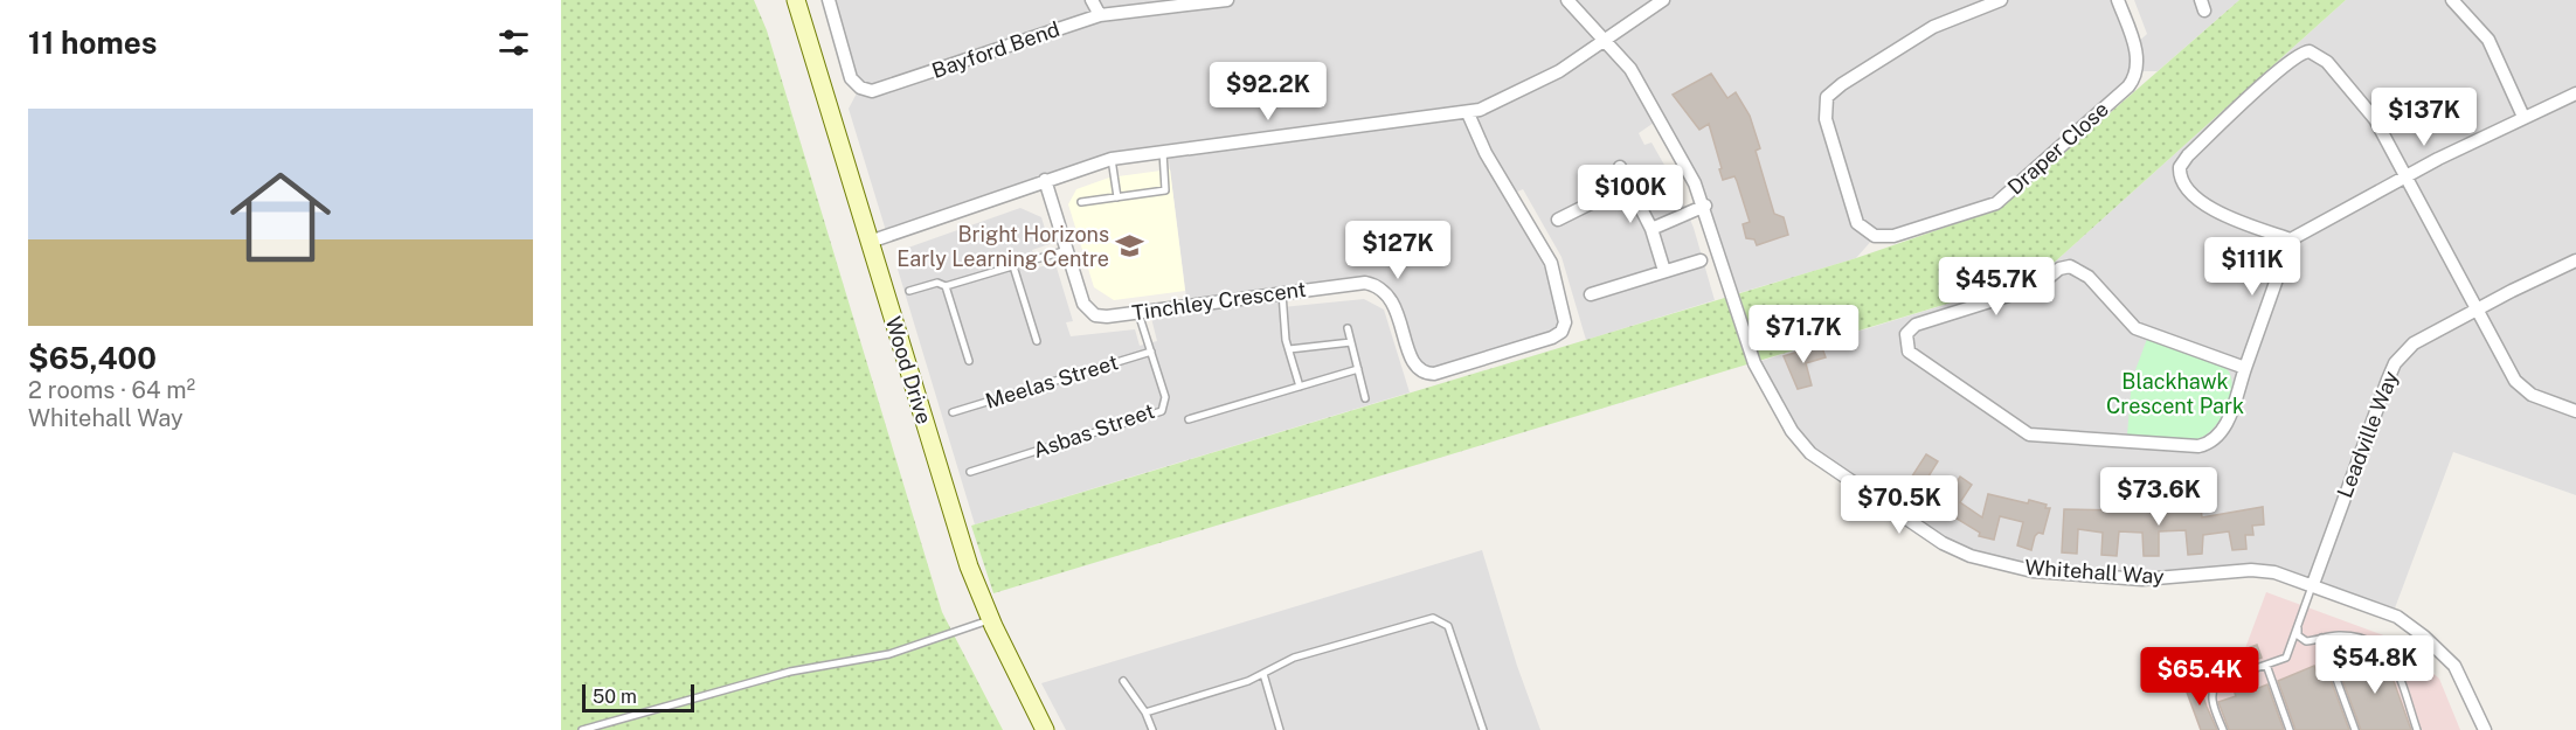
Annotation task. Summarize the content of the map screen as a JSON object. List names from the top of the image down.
{
  "streets": {
    "street": [
      "Bayford Bend",
      "Draper Close",
      "Tinchley Crescent",
      "Wood Drive",
      "Leadville Way",
      "Whitehall Way"
    ],
    "lane": ["Meelas Street", "Asbas Street"]
  },
  "crossings": [
    ["Tinchley Crescent", "Asbas Street"],
    ["Meelas Street", "Asbas Street"],
    ["Leadville Way", "Whitehall Way"]
  ],
  "parks": ["Blackhawk Crescent Park"],
  "places": {
    "school or university": ["Bright Horizons Early Learning Centre"]
  },
  "scale_bar": "50 m",
  "page": {
    "heading": "11 homes",
    "price": [
      "$92.2K",
      "$137K",
      "$100K",
      "$127K",
      "$111K",
      "$45.7K",
      "$71.7K",
      "$73.6K",
      "$70.5K",
      "$54.8K",
      "$65.4K"
    ],
    "list": [
      {
        "name": "$65,400",
        "note": "2 rooms · 64 m² · Whitehall Way"
      }
    ],
    "scale": "50 m"
  }
}
